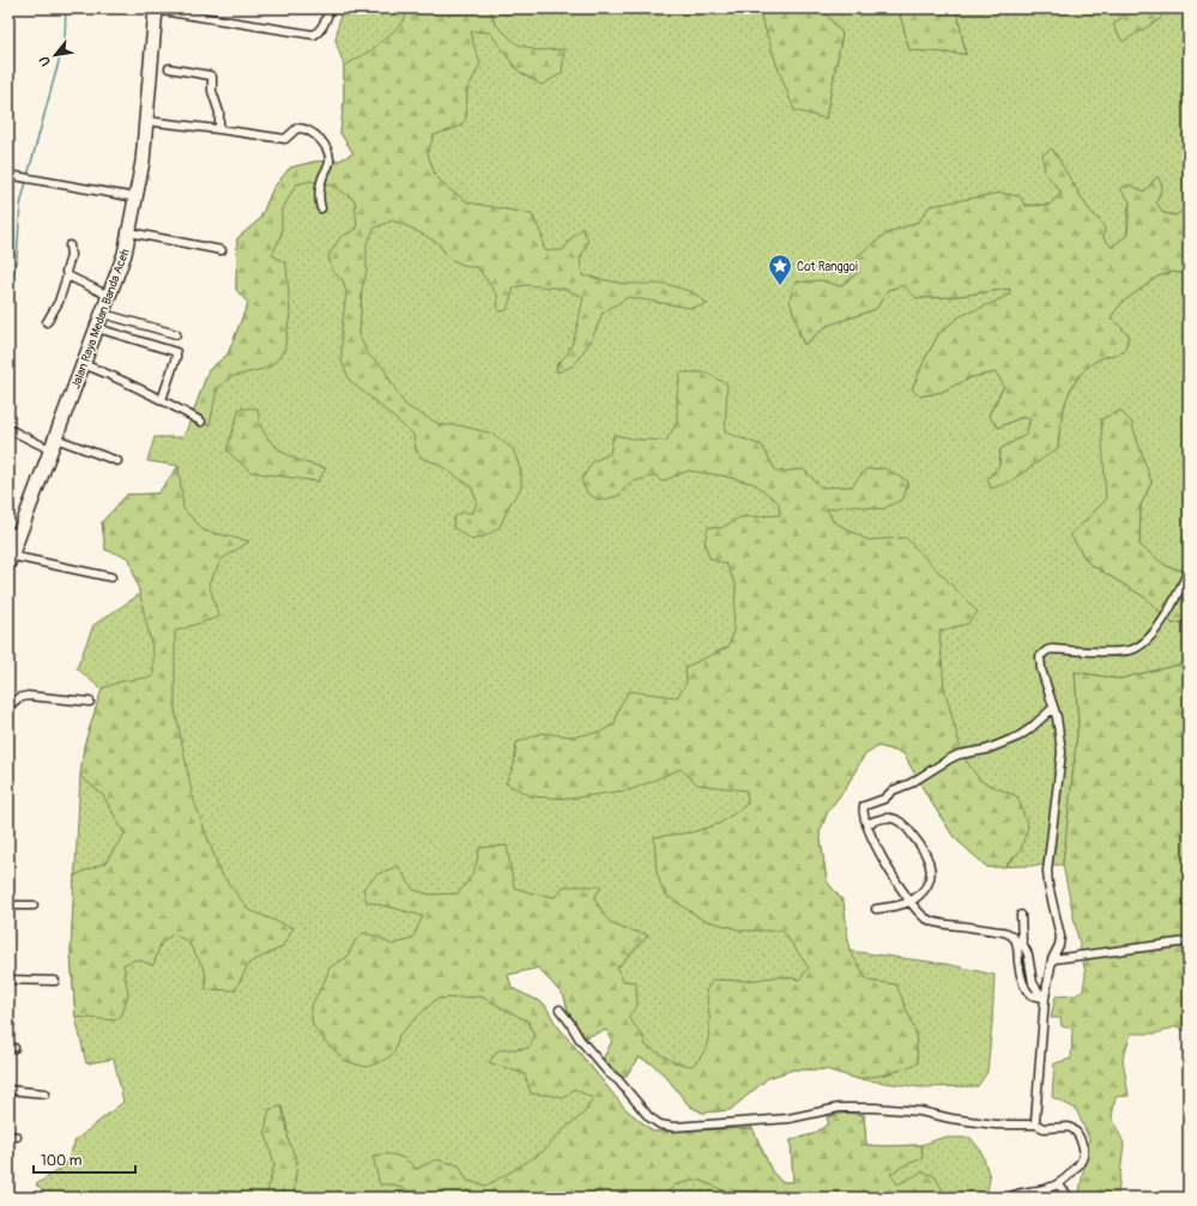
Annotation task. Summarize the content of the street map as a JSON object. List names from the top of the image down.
{
  "streets": {
    "highway": ["Jalan Raya Medan Banda Aceh"]
  },
  "places": {
    "place": ["Cot Ranggoi"]
  },
  "scale_bar": "100 m",
  "north": "bottom left"
}
